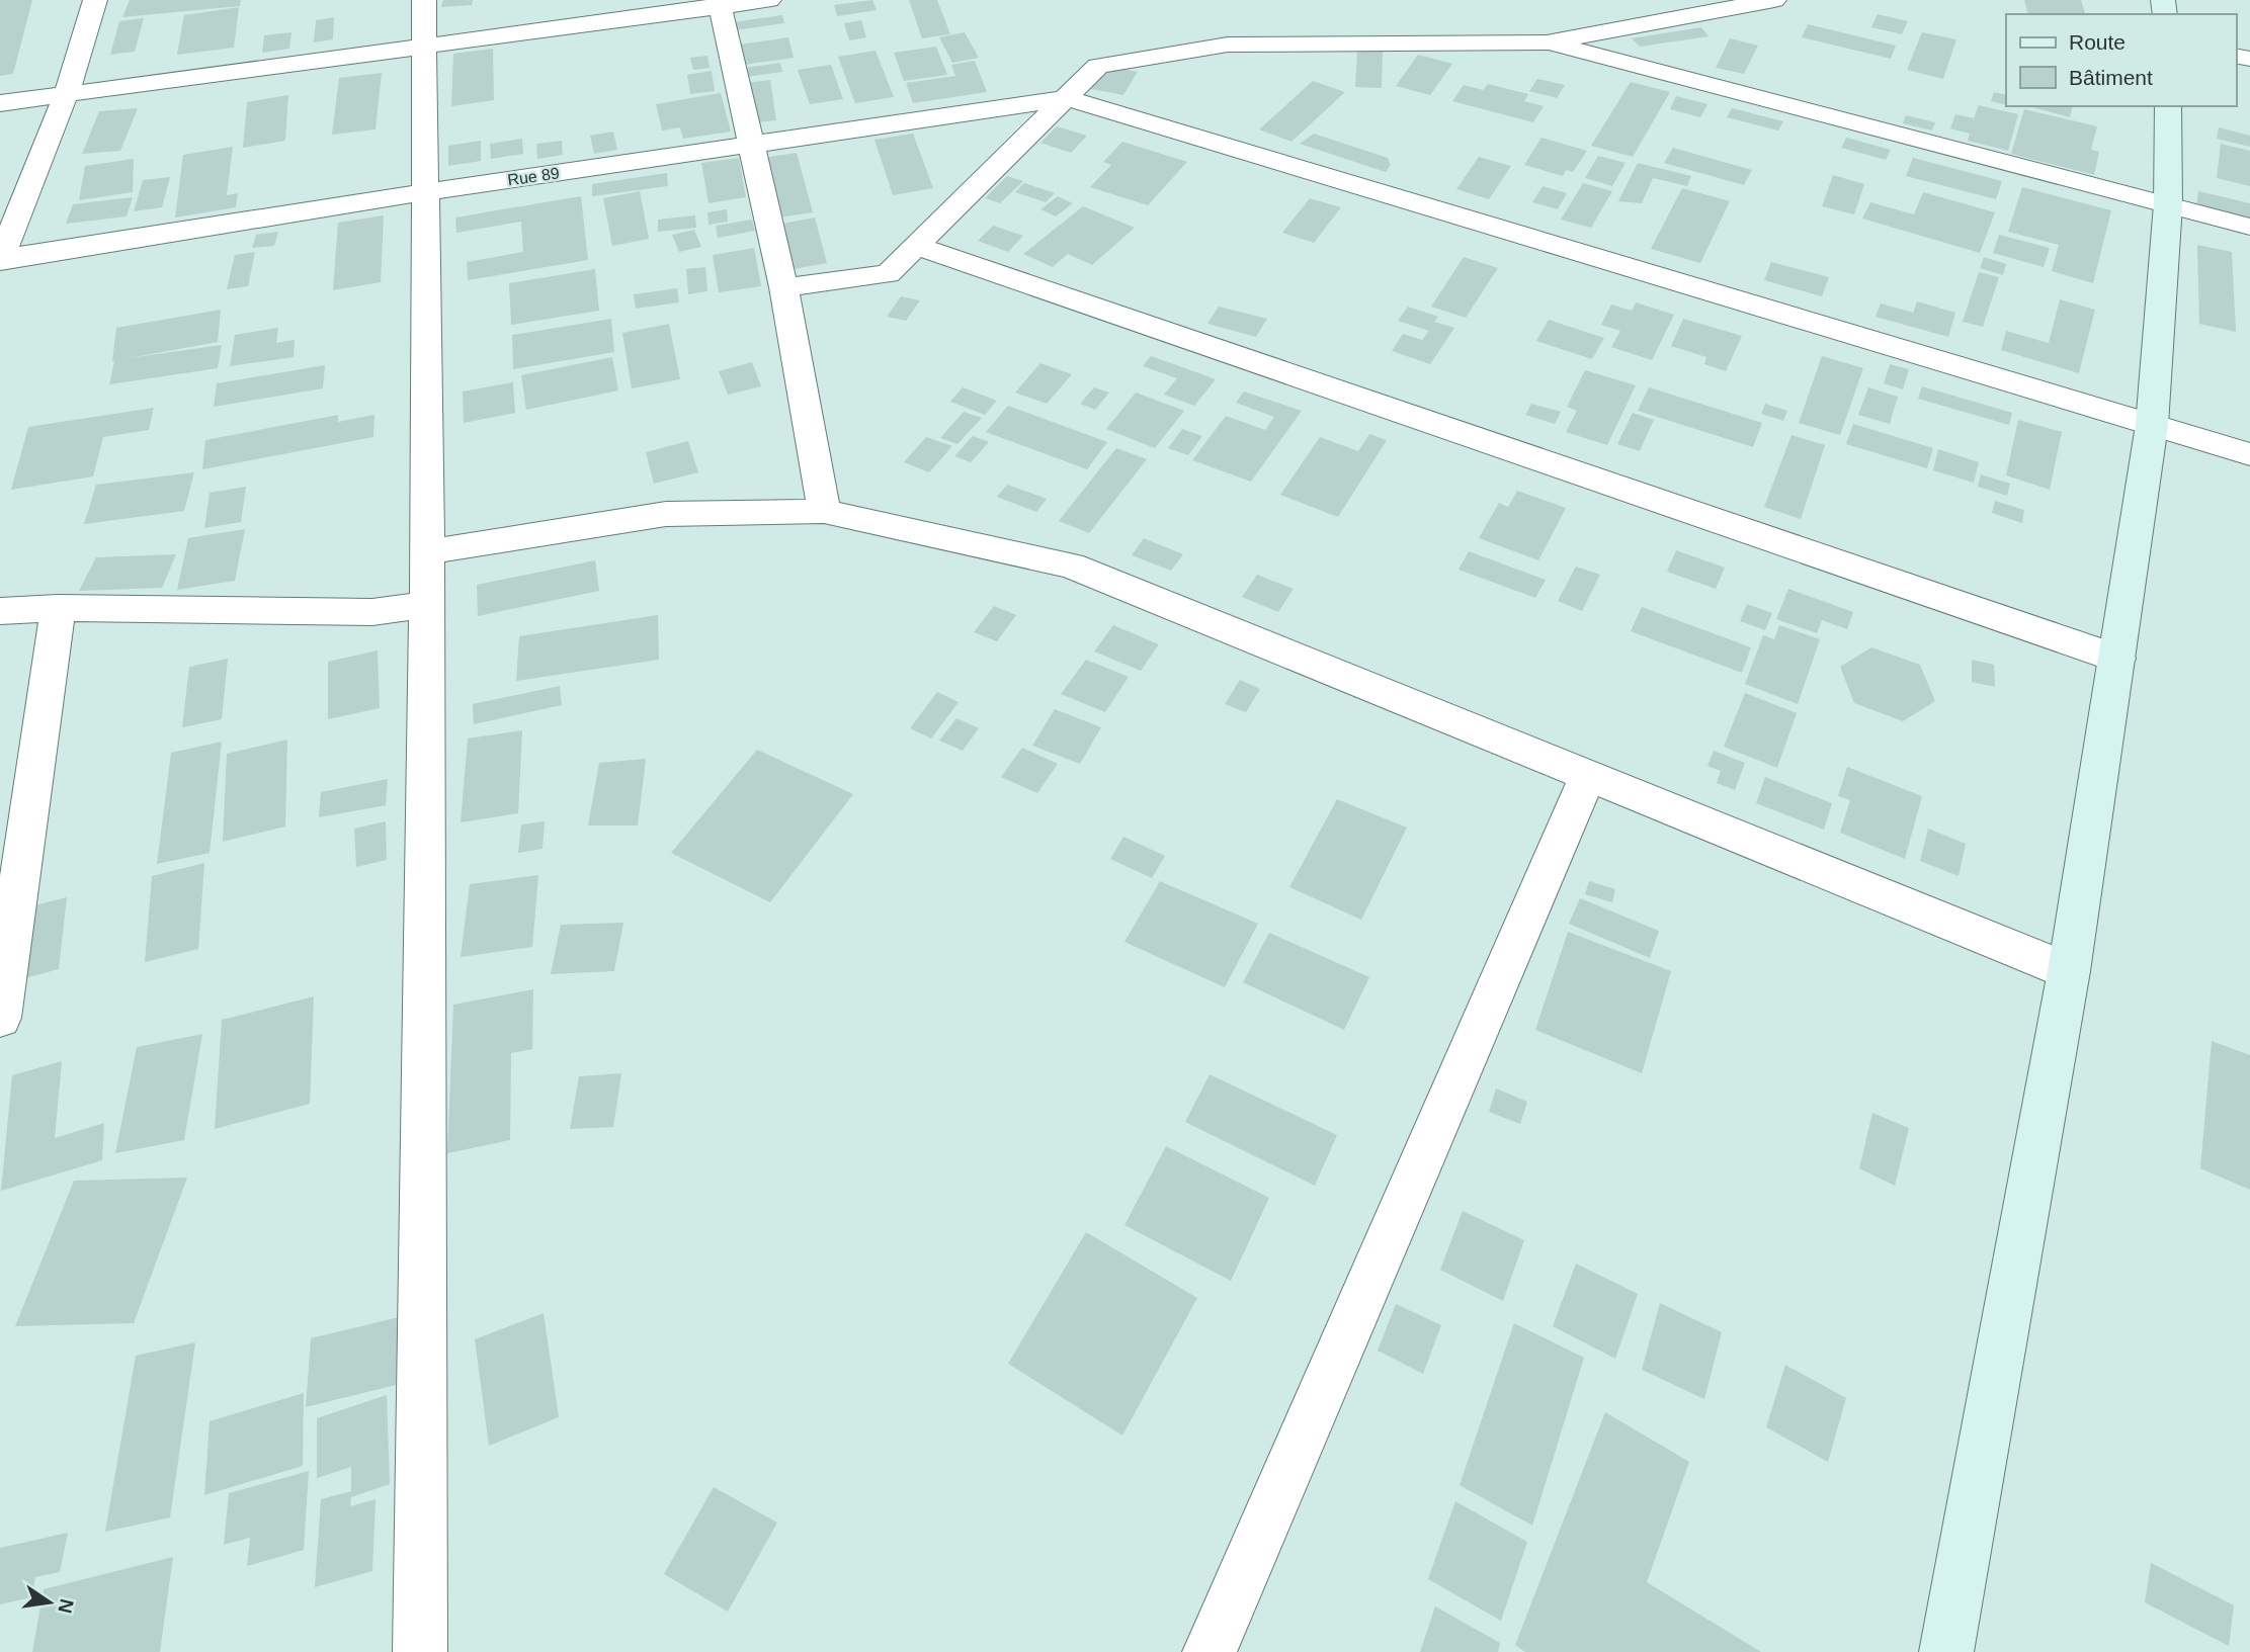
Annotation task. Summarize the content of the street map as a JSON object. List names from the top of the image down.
{
  "streets": {
    "street": ["Rue 89"]
  },
  "legend": ["Route", "Bâtiment"],
  "north": "right"
}
